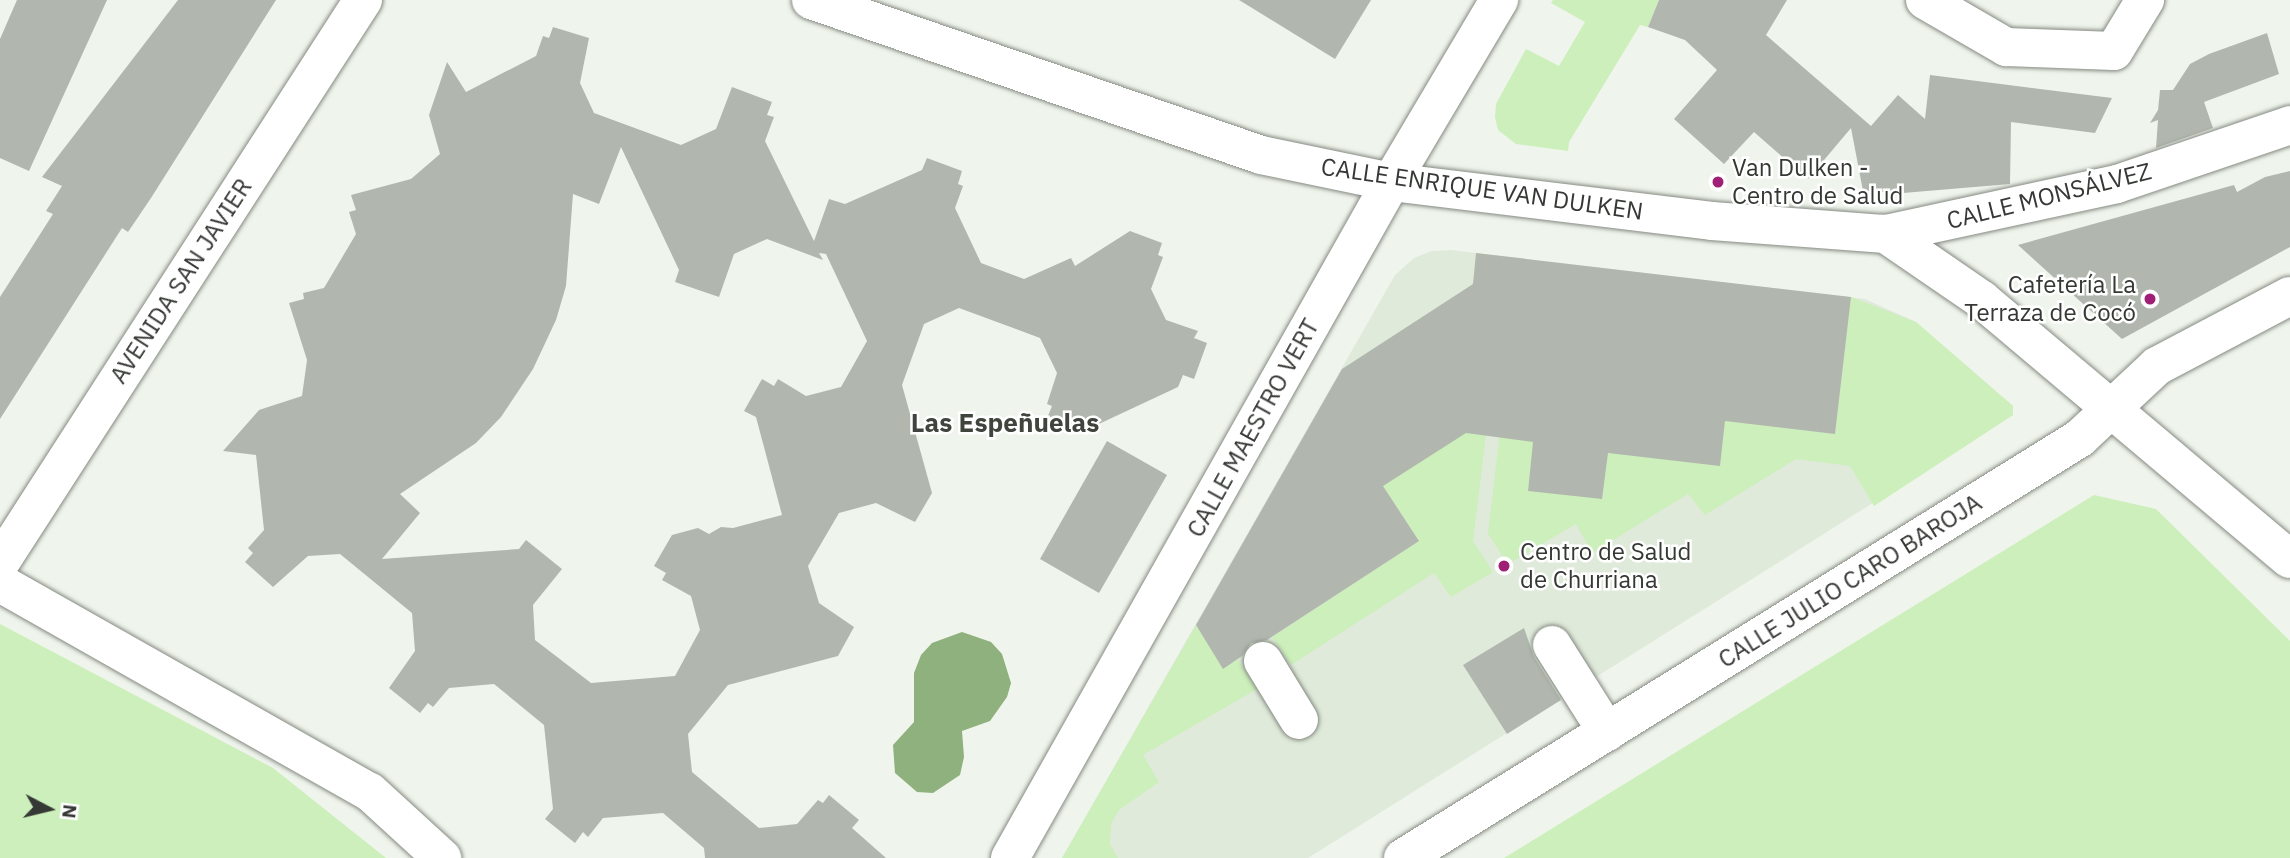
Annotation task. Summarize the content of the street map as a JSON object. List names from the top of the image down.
{
  "streets": {
    "street": [
      "CALLE ENRIQUE VAN DULKEN",
      "CALLE MONSÁLVEZ",
      "AVENIDA SAN JAVIER",
      "CALLE MAESTRO VERT",
      "CALLE JULIO CARO BAROJA"
    ]
  },
  "crossings": [
    ["CALLE ENRIQUE VAN DULKEN", "CALLE MONSÁLVEZ"],
    ["CALLE ENRIQUE VAN DULKEN", "CALLE MAESTRO VERT"]
  ],
  "districts": ["Las Espeñuelas"],
  "places": ["Van Dulken - Centro de Salud", "Cafetería La Terraza de Cocó", "Centro de Salud de Churriana"],
  "north": "right"
}
